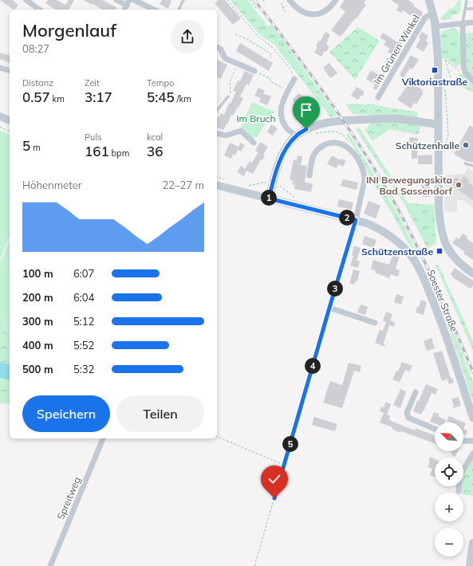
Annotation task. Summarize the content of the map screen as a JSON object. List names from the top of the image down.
{
  "streets": {
    "street": ["Im Grünen Winkel", "Soester Straße", "Spreitweg"]
  },
  "parks": ["Im Bruch"],
  "places": {
    "transit": ["Viktoriastraße", "Schützenstraße"],
    "other": ["Schützenhalle", "INI Bewegungskita Bad Sassendorf"]
  },
  "north": "top left",
  "page": {
    "heading": ["Morgenlauf", "08:27"],
    "stats": [
      ["Distanz", "0.57 km"],
      ["Zeit", "3:17"],
      ["Tempo", "5:45 /km"],
      ["5 m"],
      ["Puls", "161 bpm"],
      ["kcal", "36"]
    ],
    "chart": ["Höhenmeter", "22–27 m"],
    "pins": [
      "1",
      "2",
      "3",
      "4",
      "5"
    ],
    "list": [
      {
        "name": "100 m",
        "note": "6:07"
      },
      {
        "name": "200 m",
        "note": "6:04"
      },
      {
        "name": "300 m",
        "note": "5:12"
      },
      {
        "name": "400 m",
        "note": "5:52"
      },
      {
        "name": "500 m",
        "note": "5:32"
      }
    ],
    "buttons": ["Speichern", "Teilen"],
    "map_buttons": ["+", "−"]
  }
}
